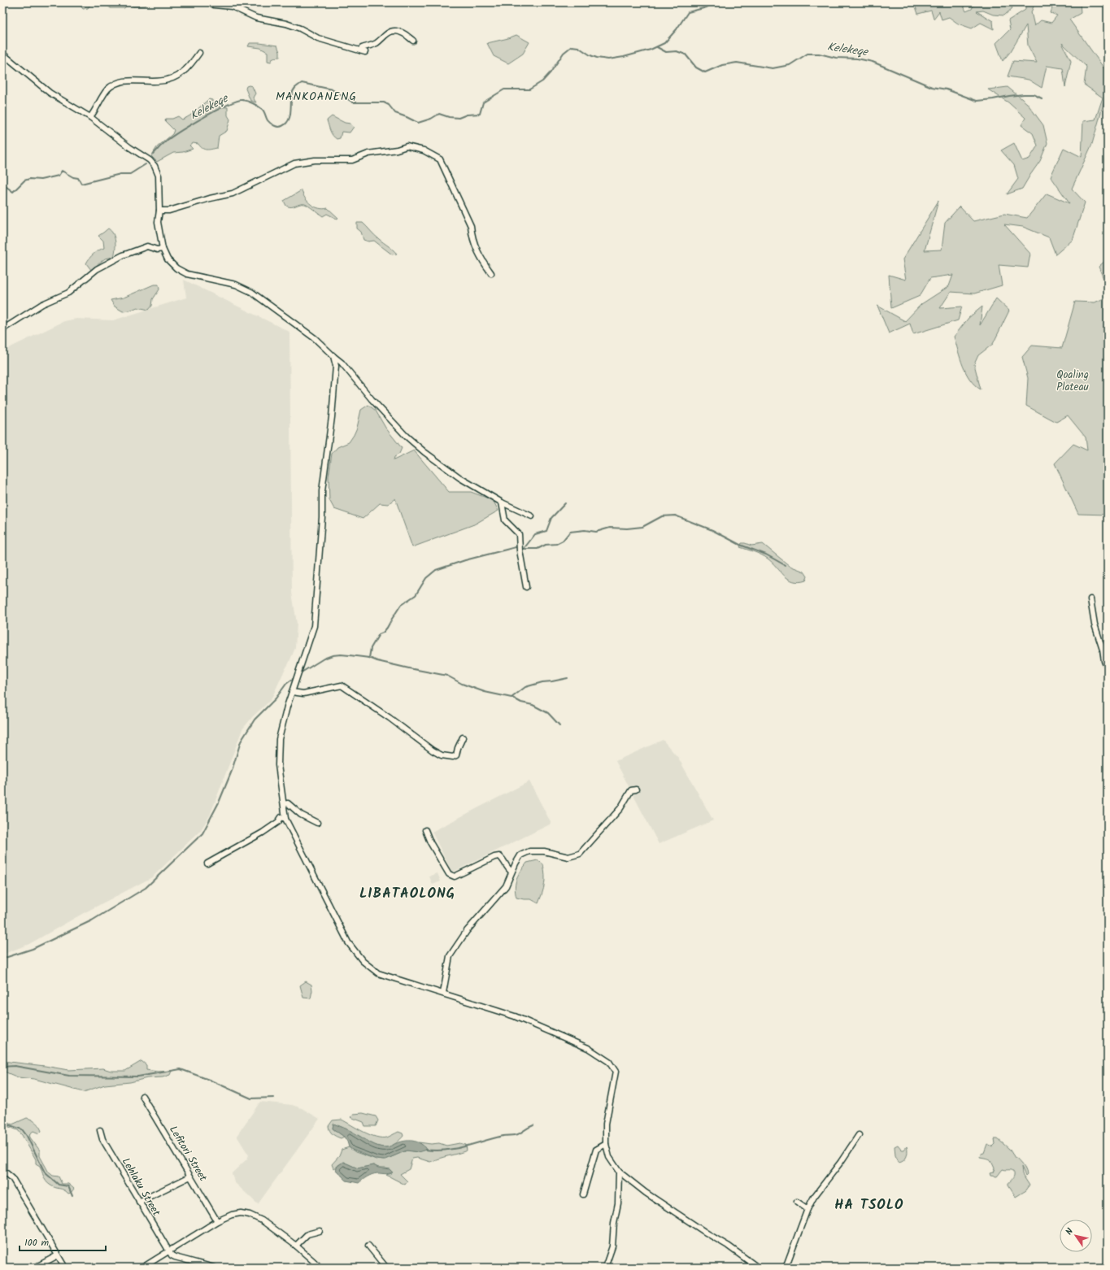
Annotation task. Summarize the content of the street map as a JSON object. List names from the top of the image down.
{
  "streets": {
    "street": ["Lefitori Street", "Lehlaku Street"]
  },
  "districts": ["MANKOANENG", "LIBATAOLONG", "HA TSOLO"],
  "water": ["Kelekeqe"],
  "parks": ["Qoaling Plateau"],
  "scale_bar": "100 m",
  "north": "top left"
}
